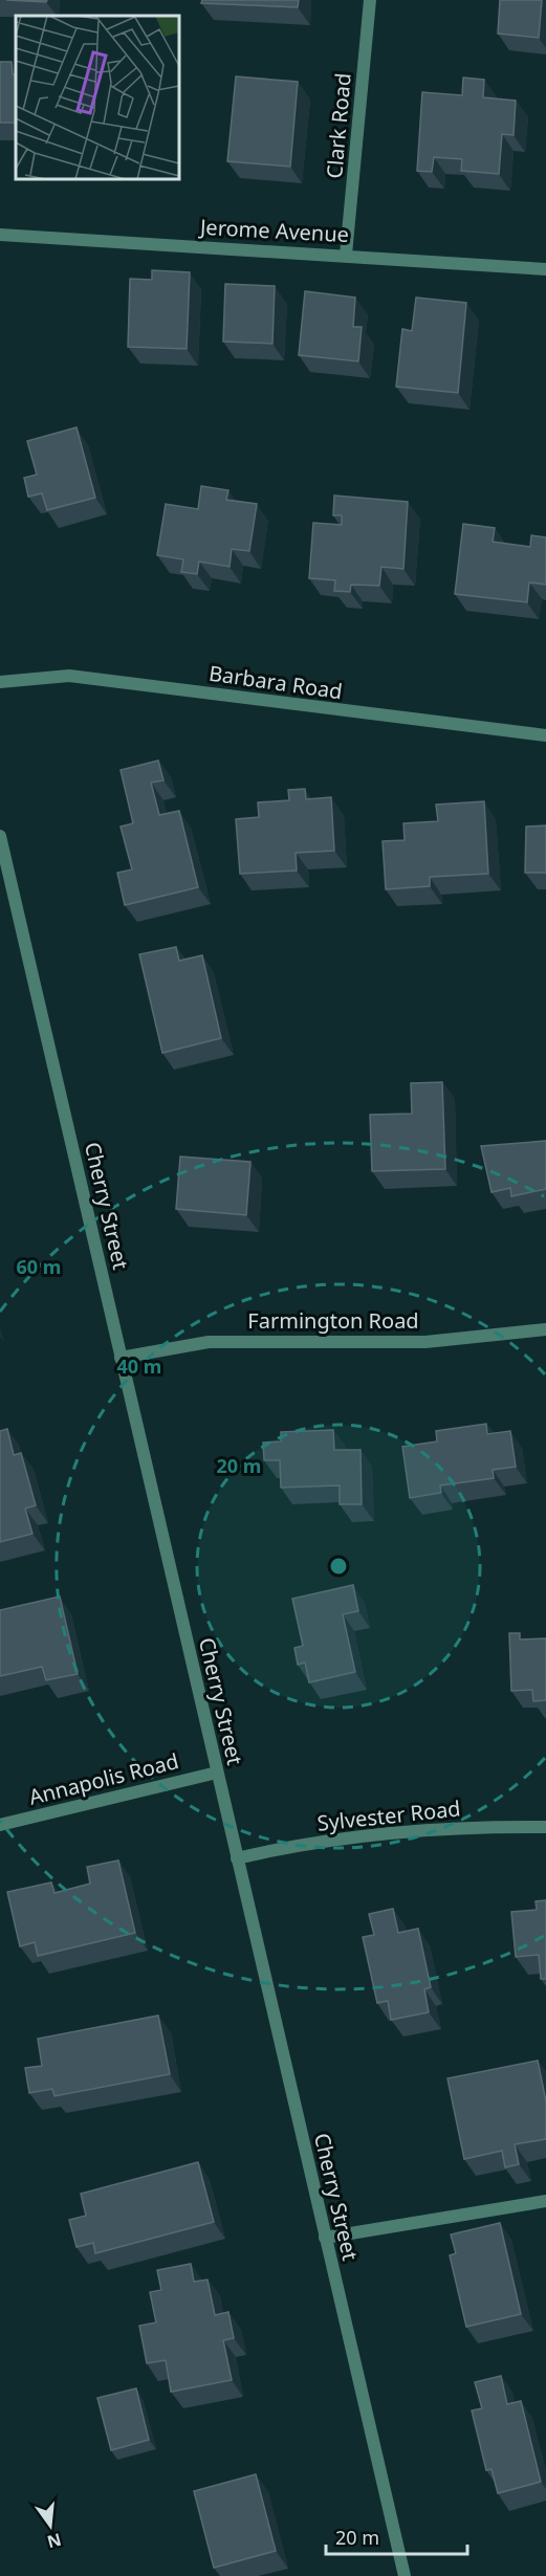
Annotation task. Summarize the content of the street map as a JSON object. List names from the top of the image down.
{
  "streets": {
    "street": [
      "Clark Road",
      "Jerome Avenue",
      "Barbara Road",
      "Cherry Street",
      "Farmington Road",
      "Annapolis Road",
      "Sylvester Road"
    ]
  },
  "crossings": [
    ["Clark Road", "Jerome Avenue"],
    ["Cherry Street", "Farmington Road"],
    ["Cherry Street", "Annapolis Road"],
    ["Cherry Street", "Sylvester Road"]
  ],
  "scale_bar": "20 m",
  "north": "bottom",
  "rings": ["60 m", "40 m", "20 m"]
}
